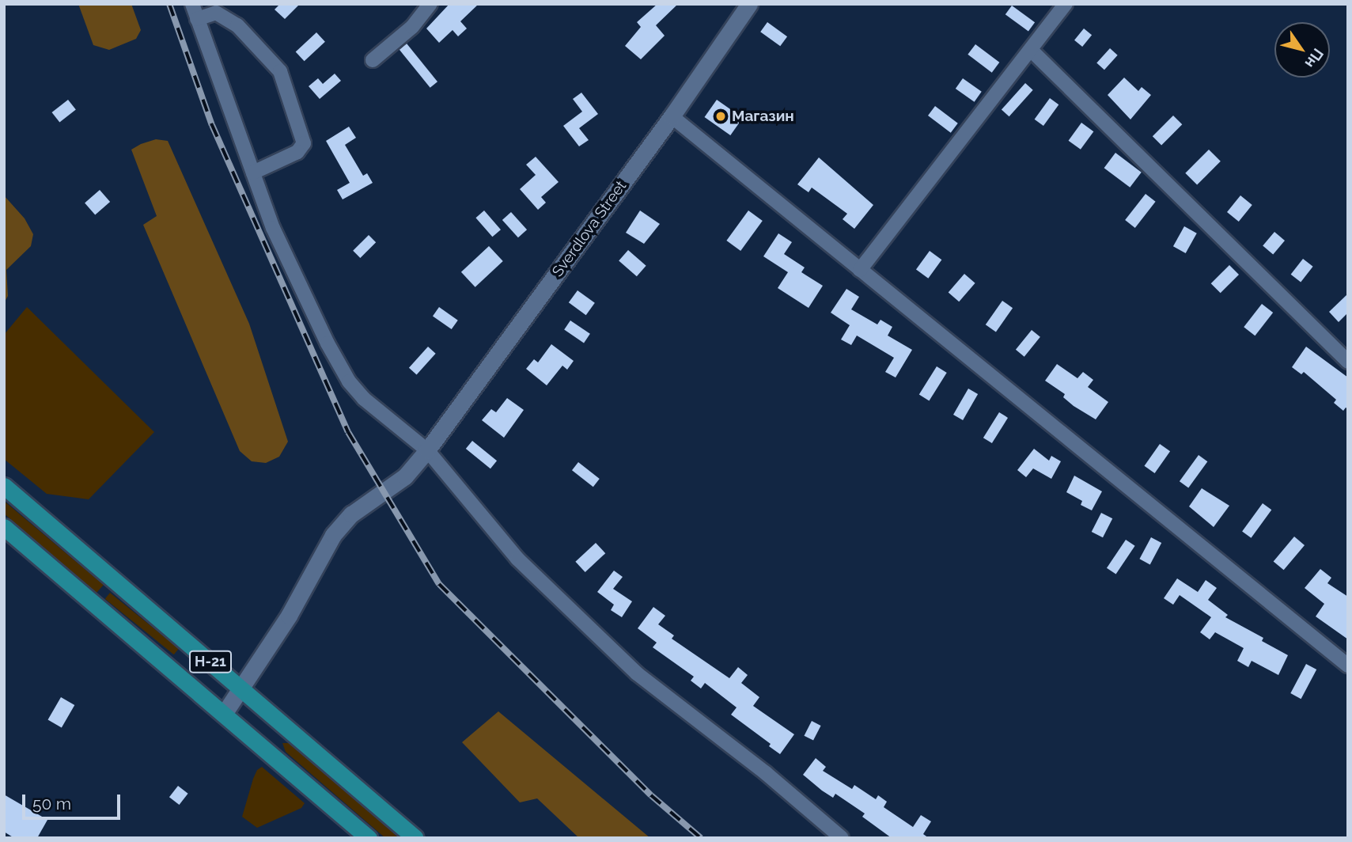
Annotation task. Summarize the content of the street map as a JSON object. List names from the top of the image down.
{
  "streets": {
    "main road": ["Н-21"],
    "street": ["Sverdlova Street"]
  },
  "crossings": [
    ["Sverdlova Street", "Н-21"]
  ],
  "places": ["Mагазин"],
  "scale_bar": "50 m",
  "north": "bottom right"
}
